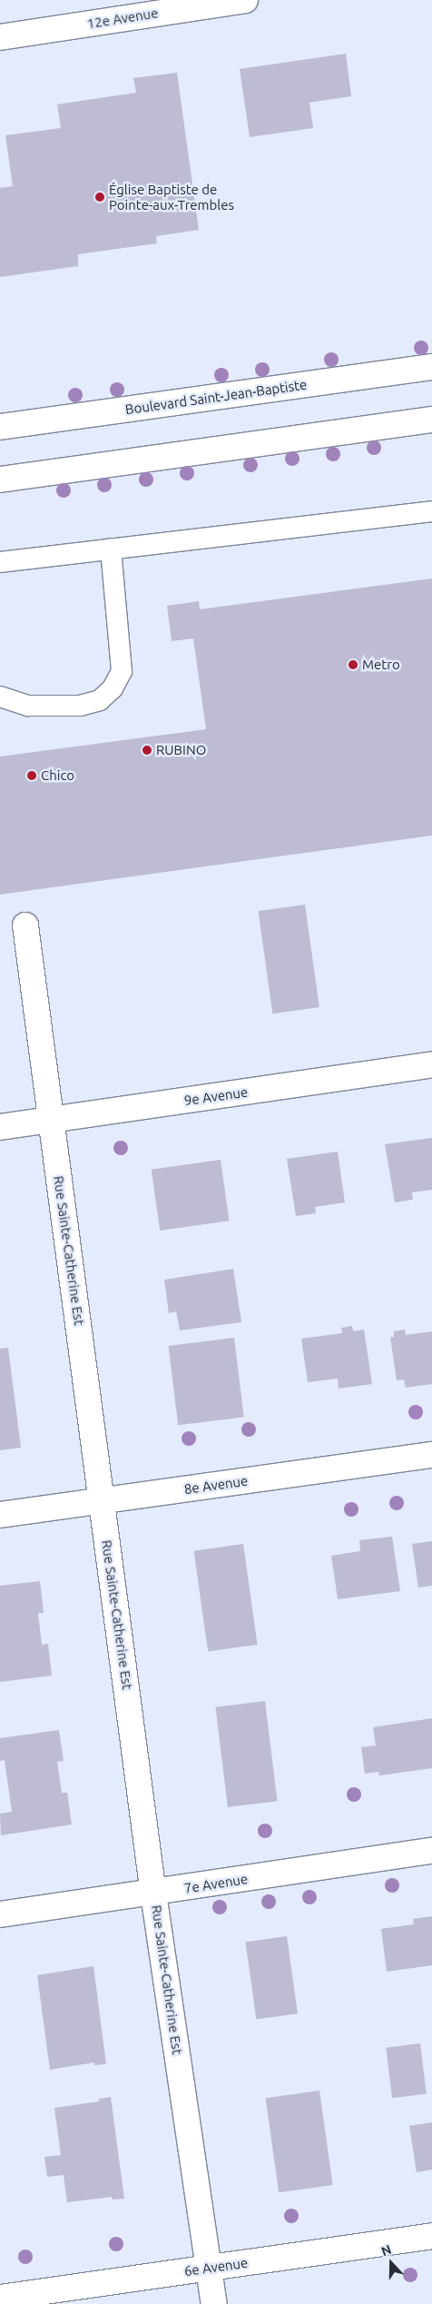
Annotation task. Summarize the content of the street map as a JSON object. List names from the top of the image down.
{
  "streets": {
    "street": [
      "12e Avenue",
      "Boulevard Saint-Jean-Baptiste",
      "9e Avenue",
      "Rue Sainte-Catherine Est",
      "8e Avenue",
      "7e Avenue",
      "6e Avenue"
    ]
  },
  "crossings": [
    ["9e Avenue", "Rue Sainte-Catherine Est"],
    ["Rue Sainte-Catherine Est", "8e Avenue"],
    ["Rue Sainte-Catherine Est", "7e Avenue"],
    ["Rue Sainte-Catherine Est", "6e Avenue"]
  ],
  "places": [
    "Église Baptiste de Pointe-aux-Trembles",
    "Metro",
    "RUBINO",
    "Chico"
  ],
  "north": "top"
}
